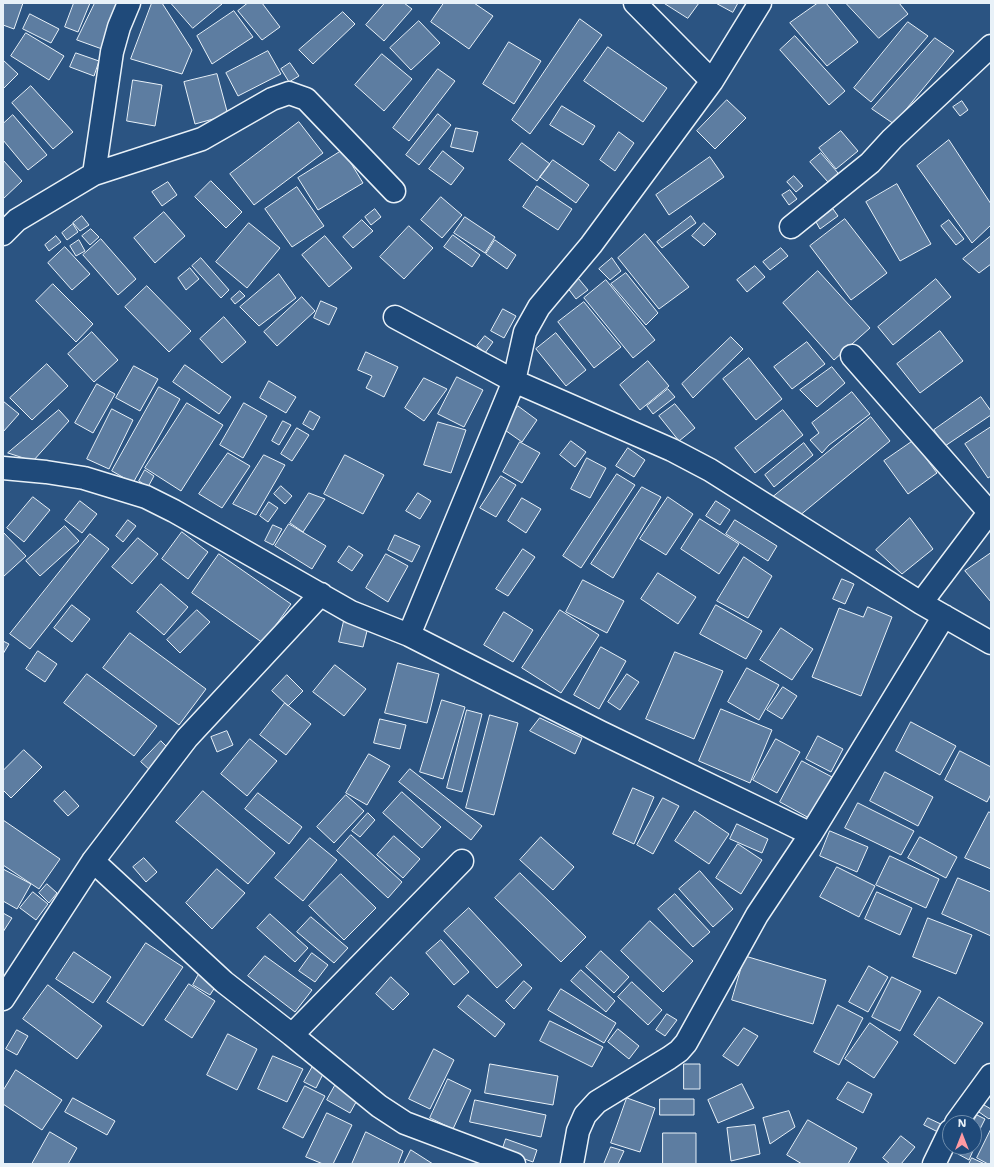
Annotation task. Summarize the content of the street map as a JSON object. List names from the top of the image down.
{
  "north": "top"
}
